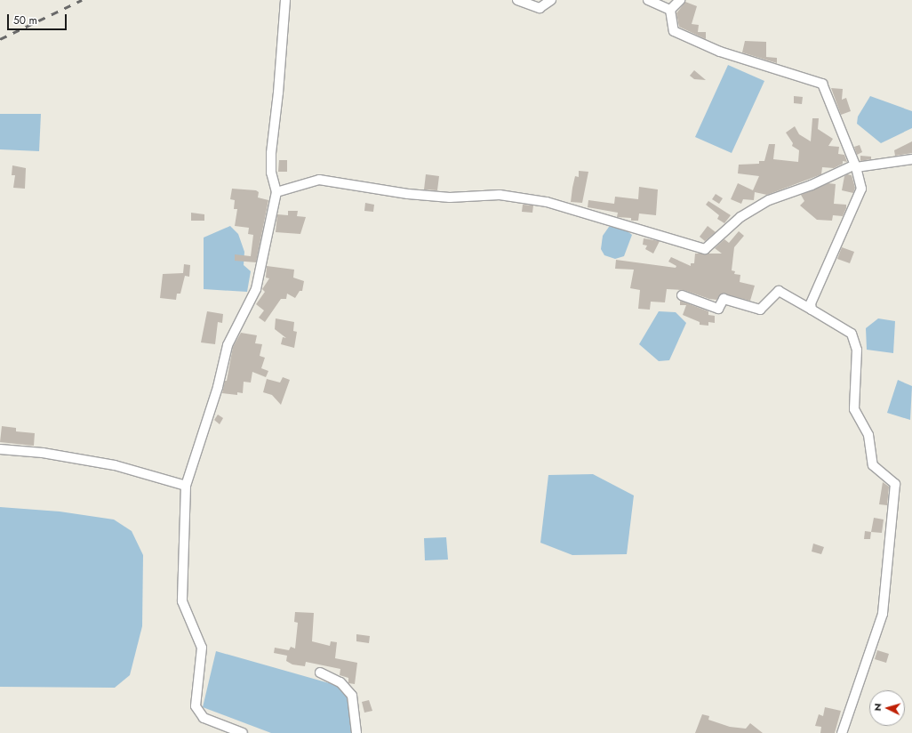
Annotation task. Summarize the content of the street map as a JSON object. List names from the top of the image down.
{
  "scale_bar": "50 m",
  "north": "left"
}
